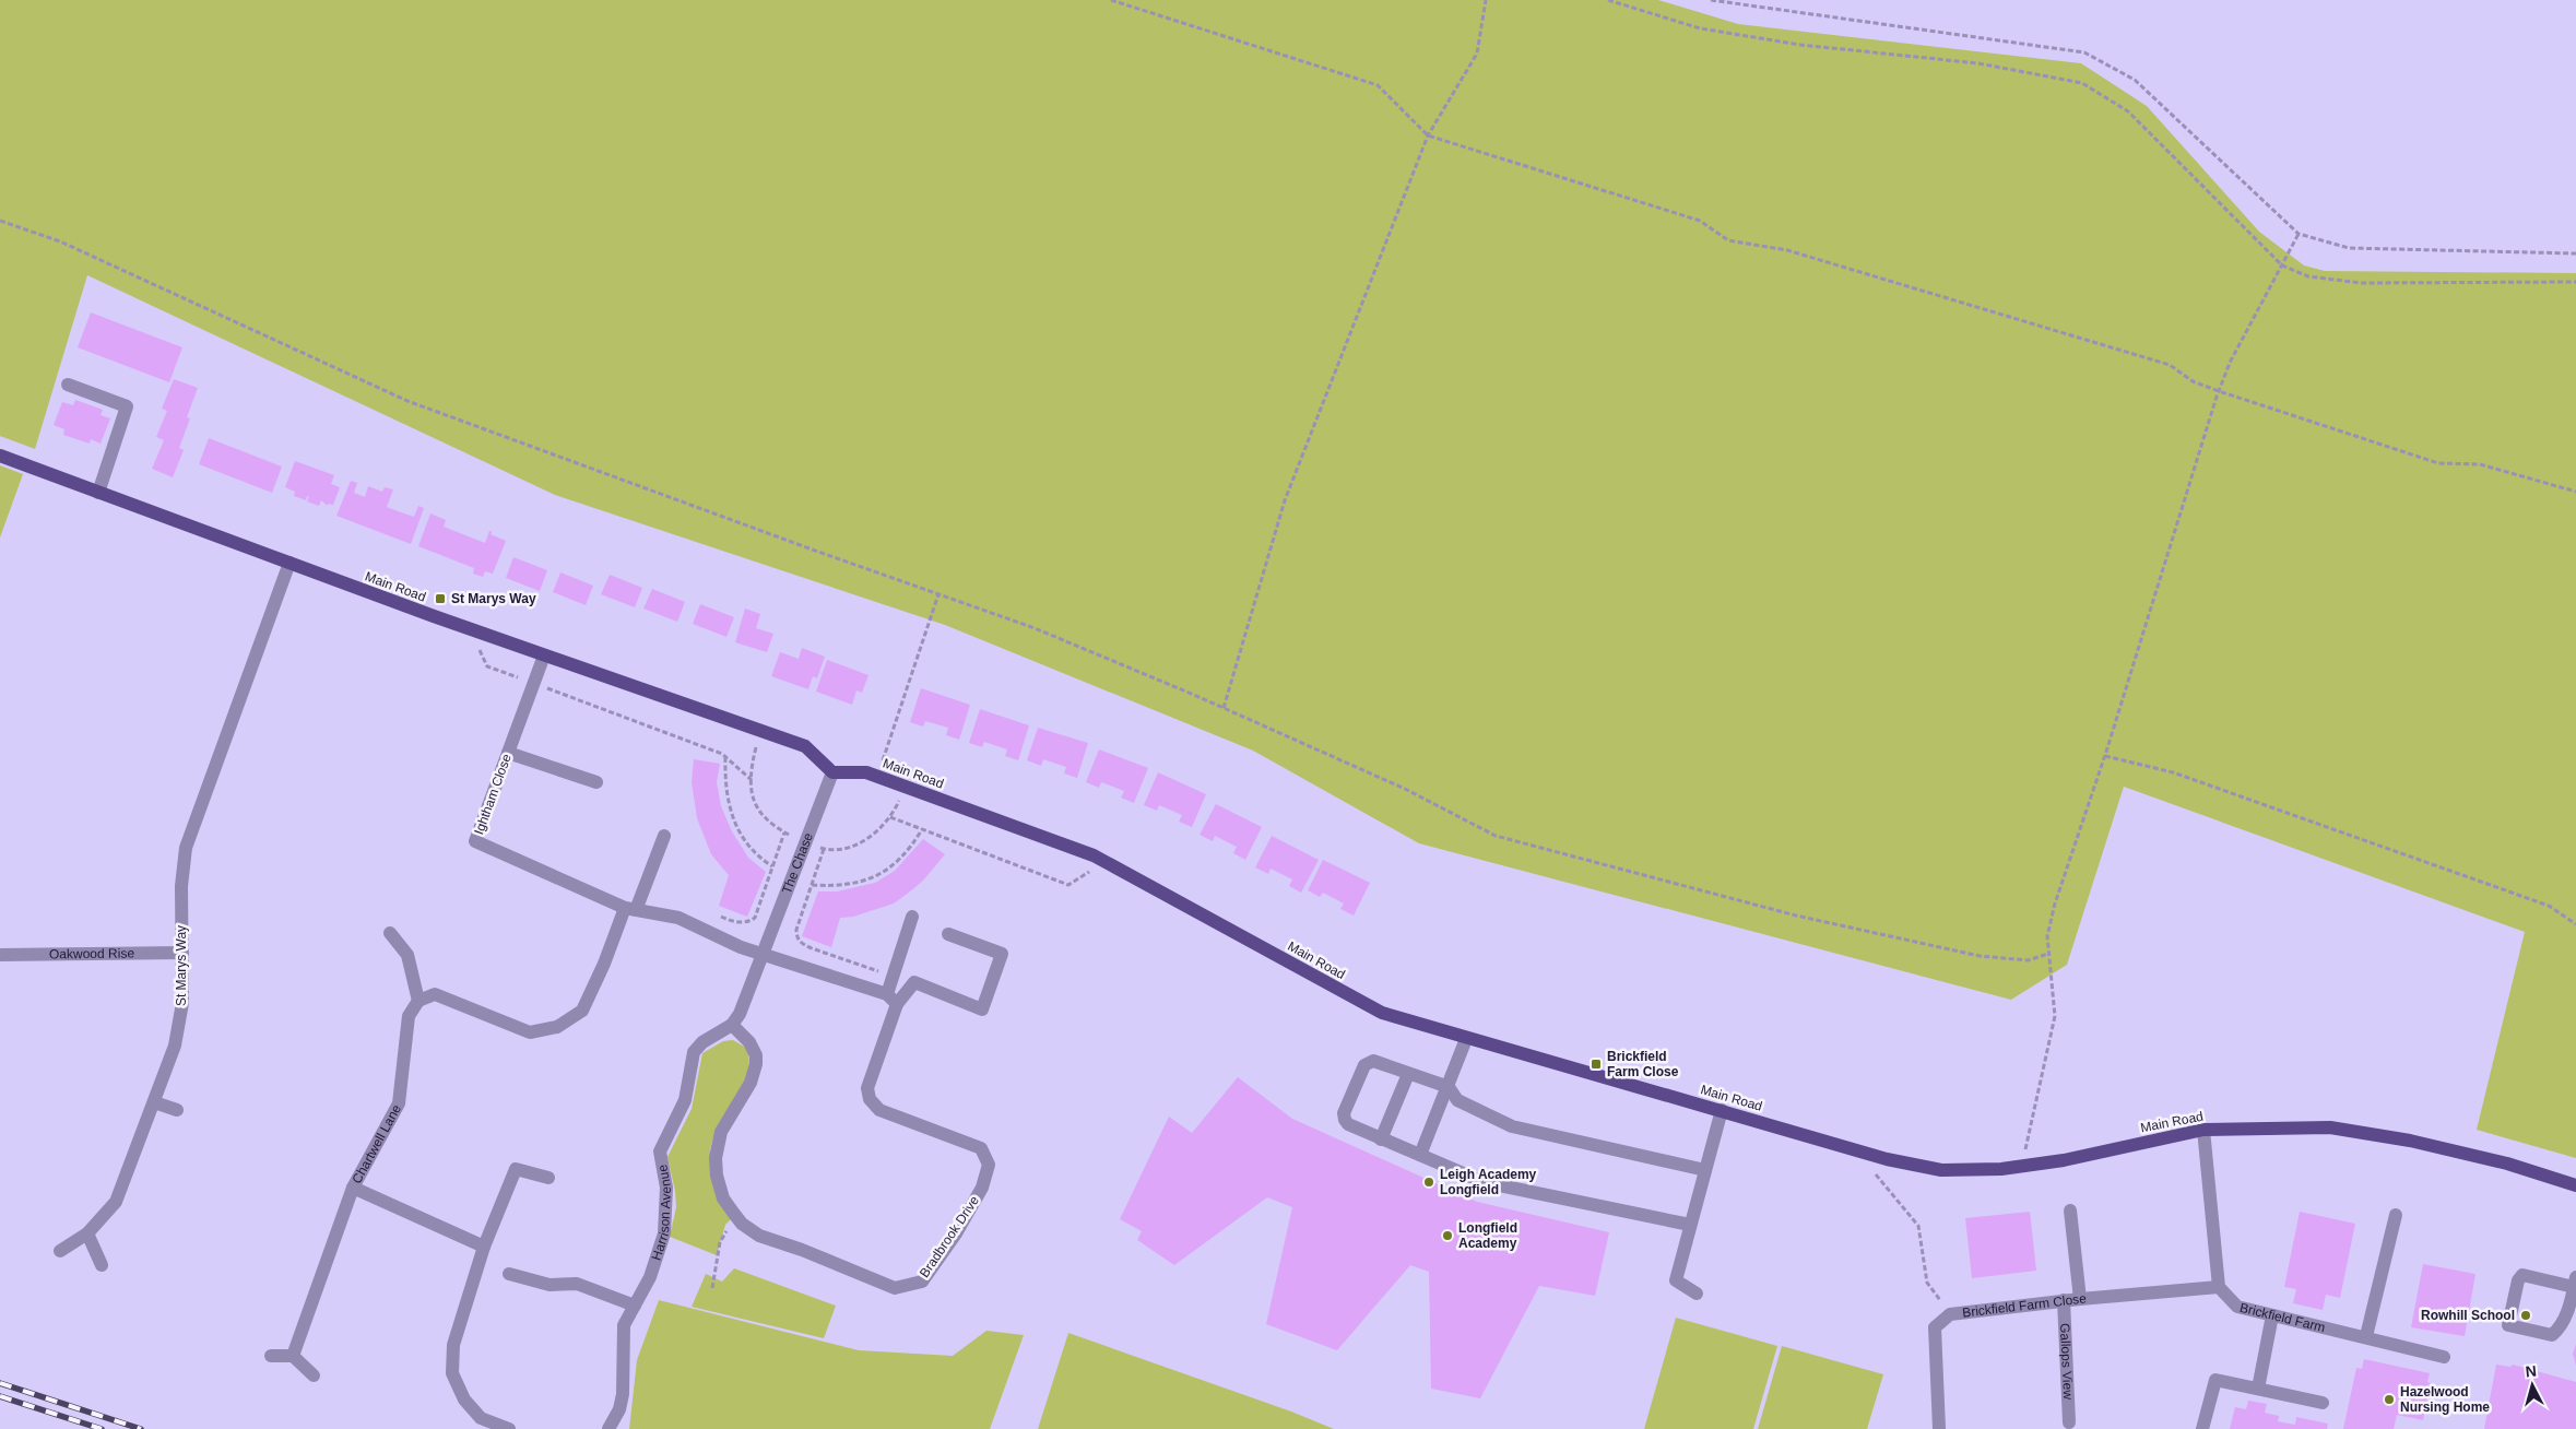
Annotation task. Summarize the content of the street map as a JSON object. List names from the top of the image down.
{
  "streets": {
    "main road": ["Main Road"],
    "street": [
      "Ightham Close",
      "The Chase",
      "Oakwood Rise",
      "St Marys Way",
      "Chartwell Lane",
      "Harrison Avenue",
      "Bradbrook Drive",
      "Brickfield Farm Close",
      "Brickfield Farm",
      "Gallops View"
    ]
  },
  "crossings": [
    ["Main Road", "Ightham Close"],
    ["Main Road", "The Chase"],
    ["Main Road", "St Marys Way"],
    ["Oakwood Rise", "St Marys Way"],
    ["Harrison Avenue", "Bradbrook Drive"],
    ["Brickfield Farm Close", "Brickfield Farm"],
    ["Brickfield Farm Close", "Gallops View"]
  ],
  "places": {
    "transit": ["St Marys Way", "Brickfield Farm Close"],
    "other": [
      "Leigh Academy Longfield",
      "Longfield Academy",
      "Rowhill School",
      "Hazelwood Nursing Home"
    ]
  },
  "north": "top"
}
